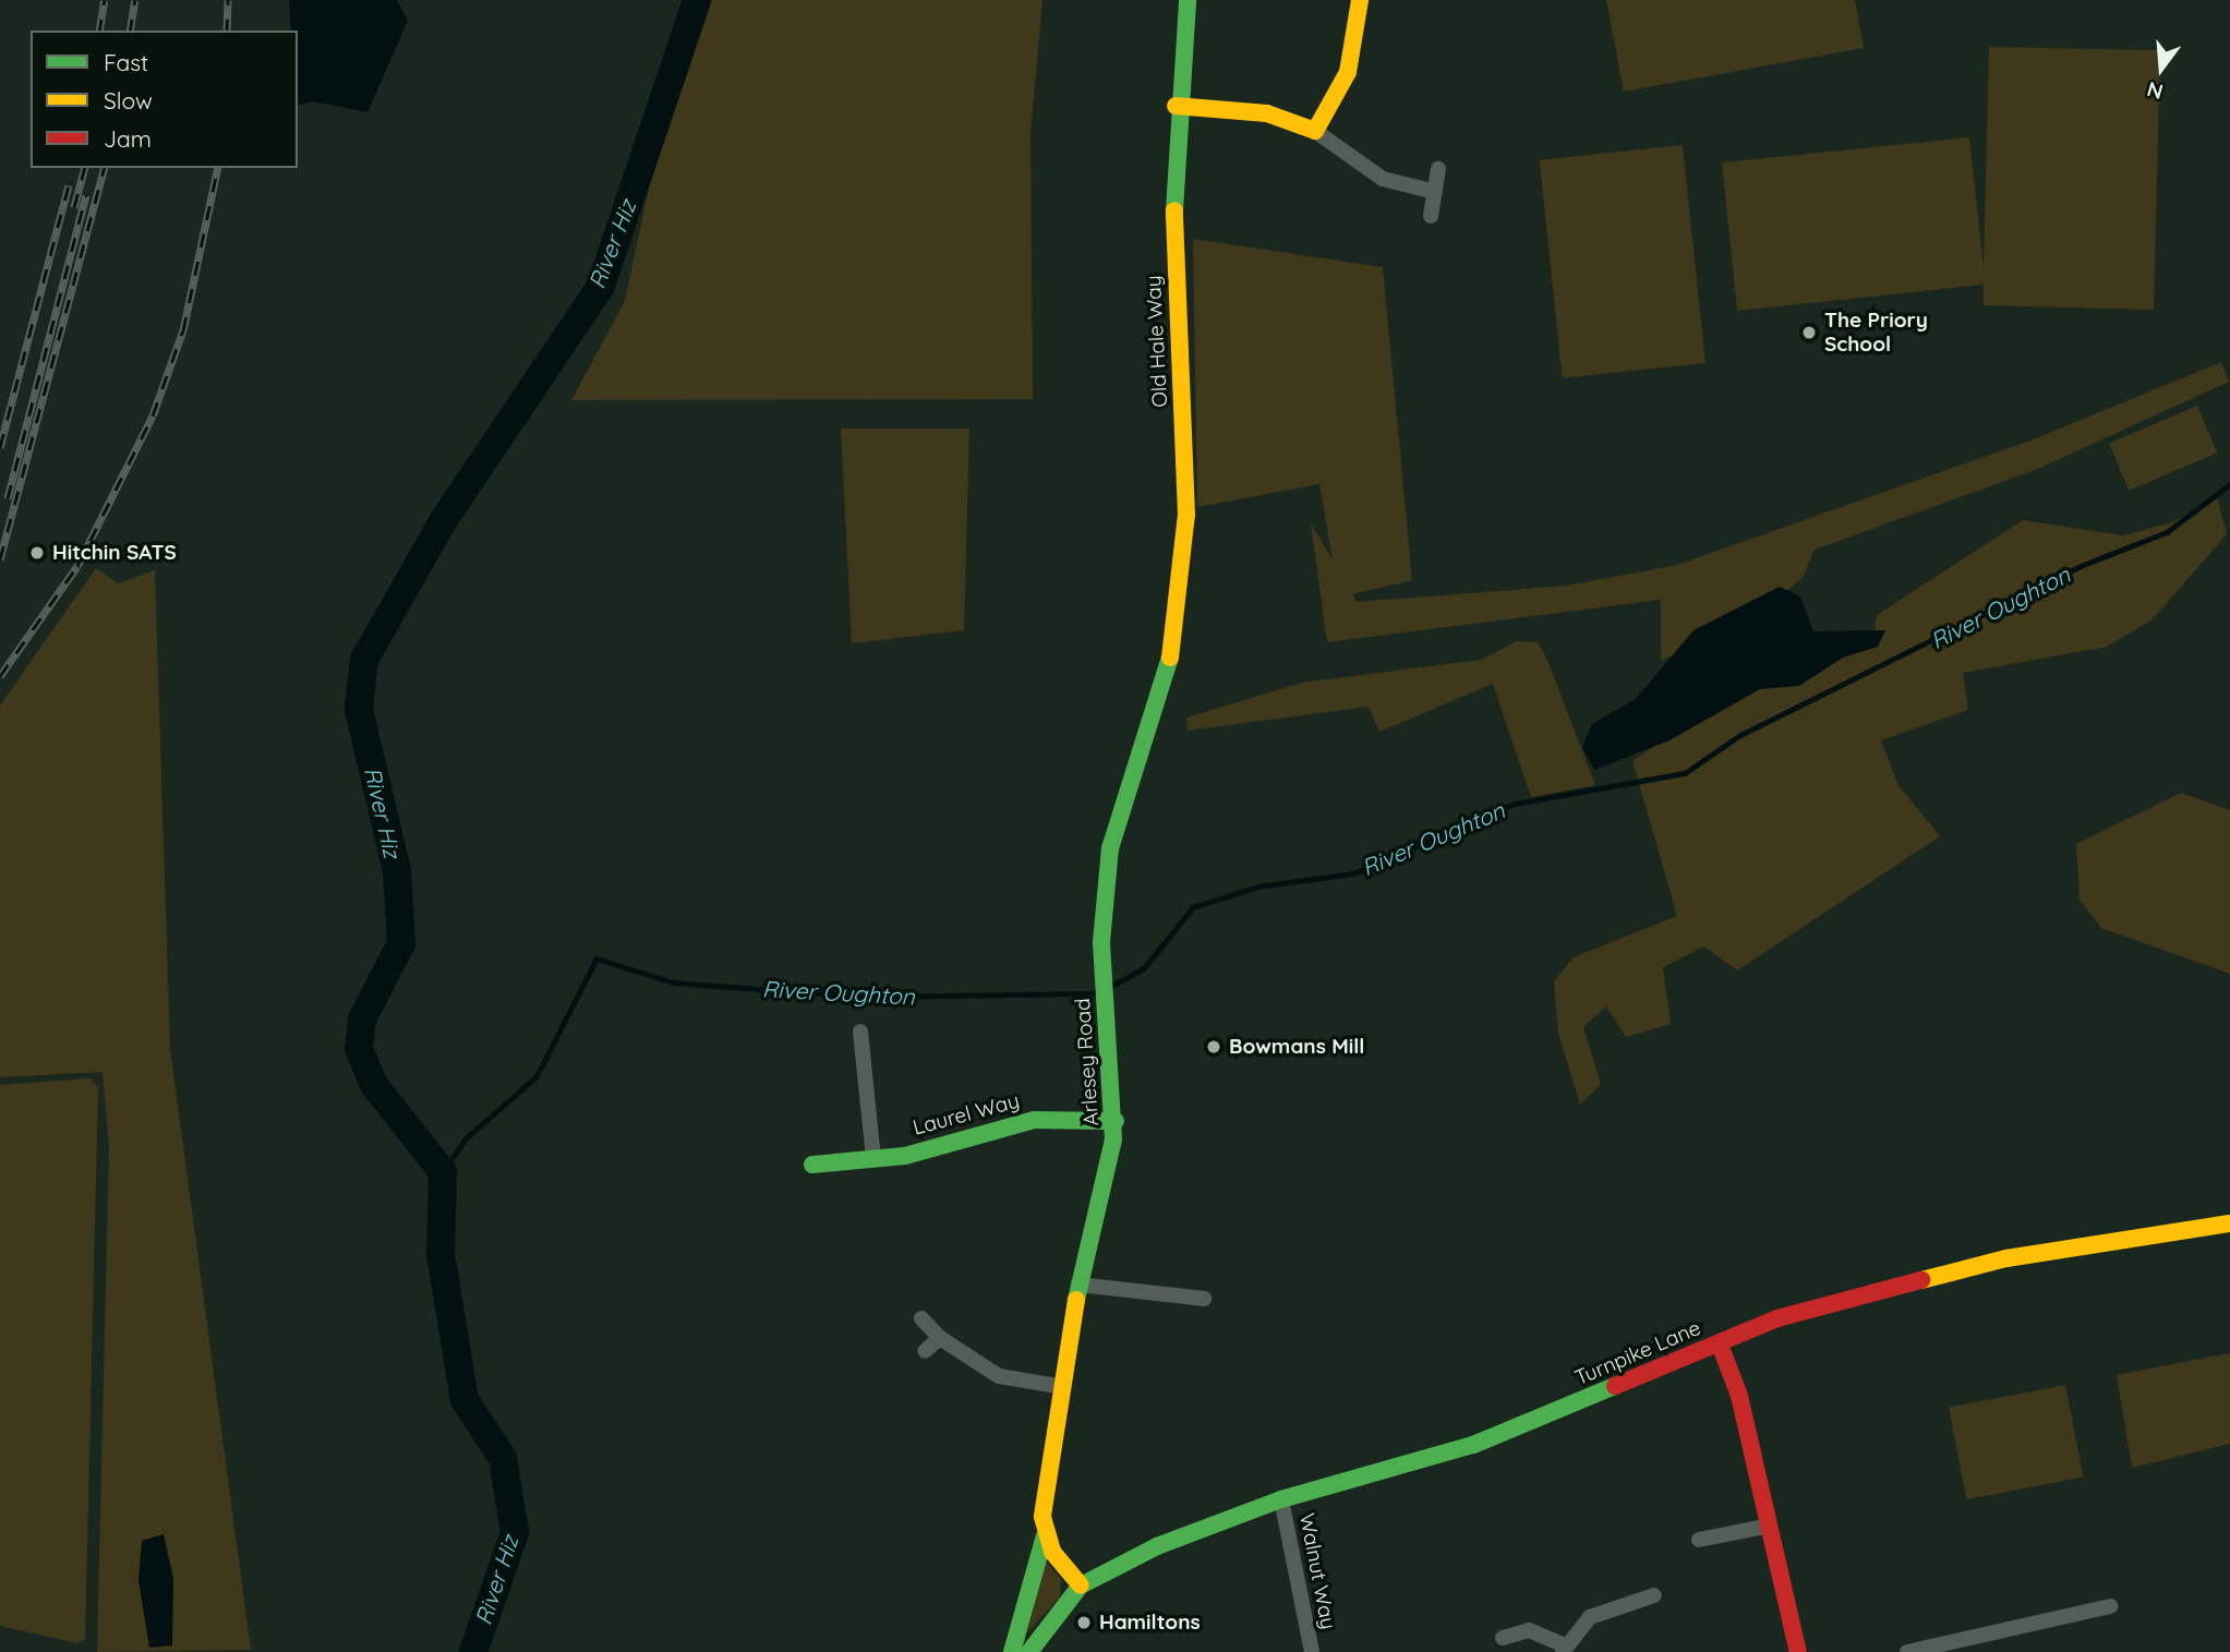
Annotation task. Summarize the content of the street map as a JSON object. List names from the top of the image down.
{
  "streets": {
    "street": [
      "Old Hale Way",
      "Arlesey Road",
      "Laurel Way",
      "Turnpike Lane",
      "Walnut Way"
    ]
  },
  "crossings": [
    ["Old Hale Way", "Arlesey Road"],
    ["Arlesey Road", "Laurel Way"],
    ["Turnpike Lane", "Walnut Way"]
  ],
  "water": ["River Hiz", "River Oughton"],
  "places": [
    "The Priory School",
    "Hitchin SATS",
    "Bowmans Mill",
    "Hamiltons"
  ],
  "legend": ["Fast", "Slow", "Jam"],
  "north": "bottom"
}
